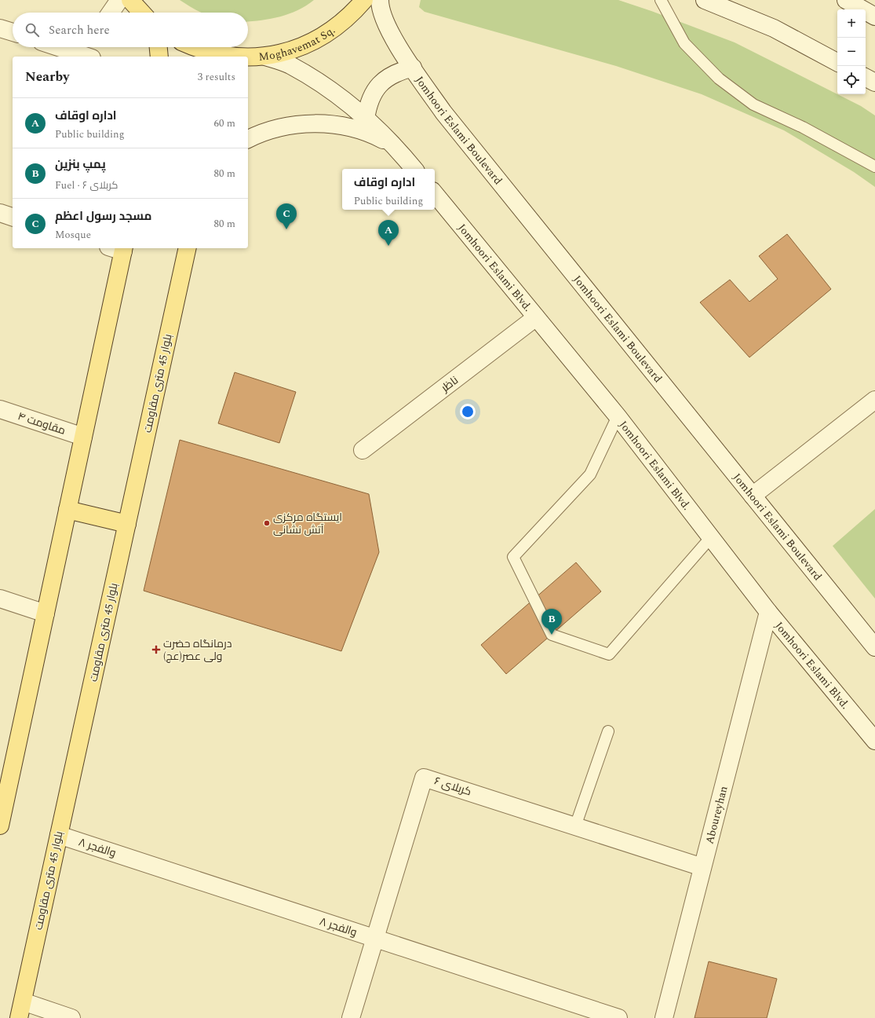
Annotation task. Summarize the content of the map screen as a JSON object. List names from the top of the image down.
{
  "streets": {
    "main road": ["Moghavemat Sq.", "بلوار 45 متری مقاومت"],
    "street": [
      "Jomhoori Eslami Boulevard",
      "Jomhoori Eslami Blvd.",
      "ناظر",
      "مقاومت ۴",
      "کربلای ۶",
      "Aboureyhan",
      "والفجر ۸"
    ]
  },
  "crossings": [
    ["Jomhoori Eslami Blvd.", "ناظر"],
    ["Jomhoori Eslami Blvd.", "Aboureyhan"],
    ["بلوار 45 متری مقاومت", "والفجر ۸"],
    ["کربلای ۶", "Aboureyhan"],
    ["کربلای ۶", "والفجر ۸"]
  ],
  "places": {
    "other": ["ایستگاه مرکزی آتش نشانی"],
    "health": ["درمانگاه حضرت ولی عصر(عج)"]
  },
  "page": {
    "map_buttons": ["+", "−"],
    "search": "Search here",
    "heading": ["Nearby", "3 results"],
    "list": [
      {
        "mark": "A",
        "name": "اداره اوقاف",
        "note": "Public building",
        "value": "60 m"
      },
      {
        "mark": "B",
        "name": "پمپ بنزین",
        "note": "Fuel · کربلای ۶",
        "value": "80 m"
      },
      {
        "mark": "C",
        "name": "مسجد رسول اعظم",
        "note": "Mosque",
        "value": "80 m"
      }
    ],
    "popup": ["اداره اوقاف", "Public building"],
    "pins": ["C", "A", "B"]
  }
}
